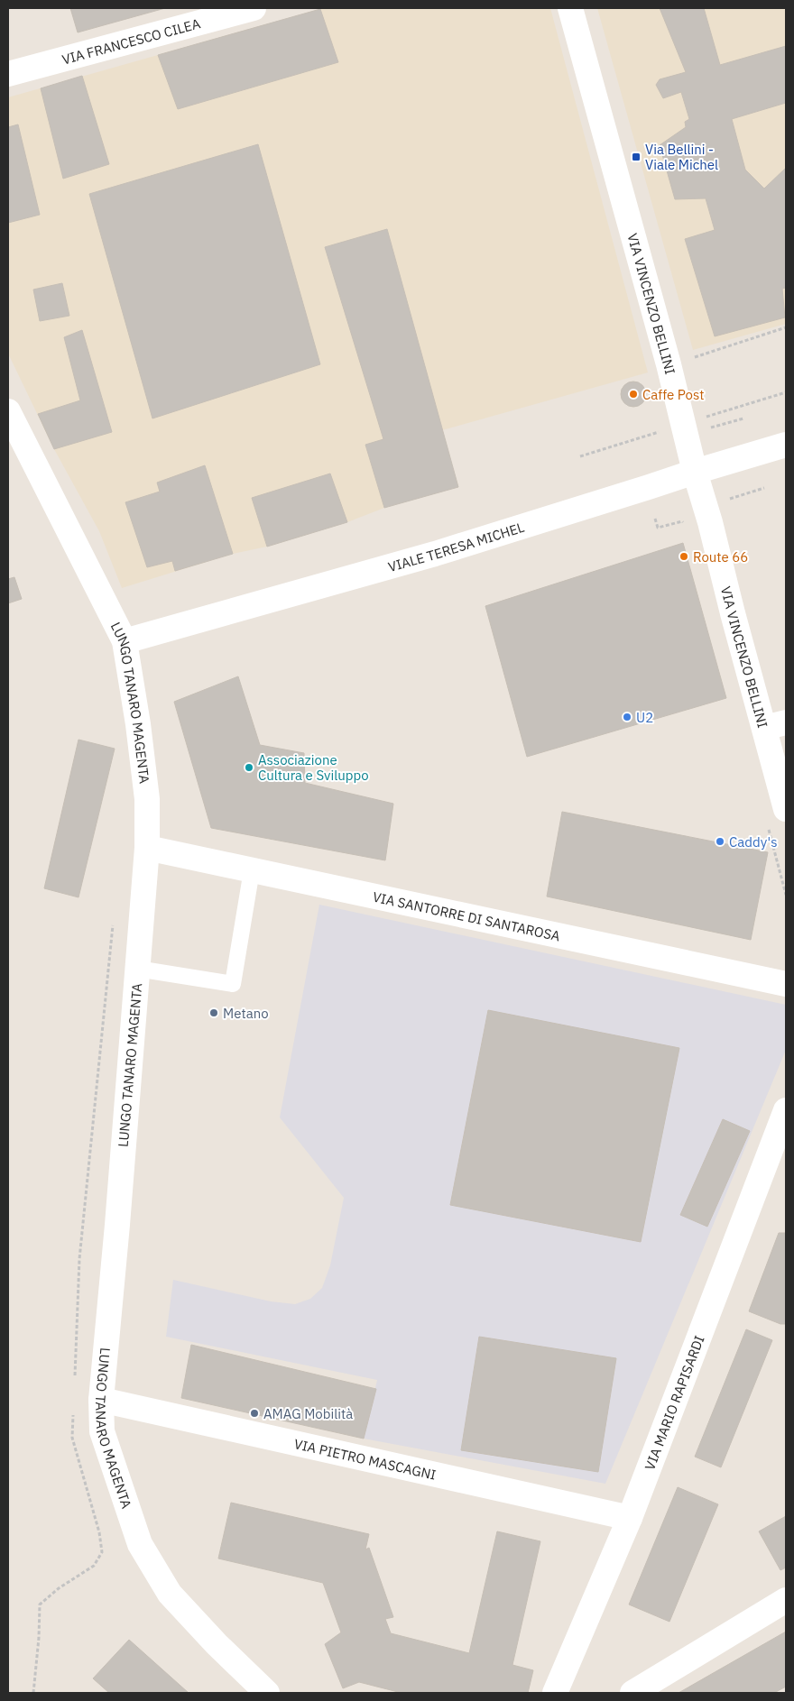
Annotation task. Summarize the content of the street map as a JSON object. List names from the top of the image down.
{
  "streets": {
    "street": [
      "VIA FRANCESCO CILEA",
      "VIA VINCENZO BELLINI",
      "VIALE TERESA MICHEL",
      "LUNGO TANARO MAGENTA",
      "VIA SANTORRE DI SANTAROSA",
      "VIA MARIO RAPISARDI",
      "VIA PIETRO MASCAGNI"
    ]
  },
  "crossings": [
    ["VIA VINCENZO BELLINI", "VIALE TERESA MICHEL"],
    ["VIALE TERESA MICHEL", "LUNGO TANARO MAGENTA"],
    ["LUNGO TANARO MAGENTA", "VIA SANTORRE DI SANTAROSA"],
    ["LUNGO TANARO MAGENTA", "VIA PIETRO MASCAGNI"],
    ["VIA MARIO RAPISARDI", "VIA PIETRO MASCAGNI"]
  ],
  "places": {
    "transit": ["Via Bellini - Viale Michel"],
    "other": [
      "Caffe Post",
      "Route 66",
      "U2",
      "Associazione Cultura e Sviluppo",
      "Caddy's",
      "Metano",
      "AMAG Mobilità"
    ]
  }
}
